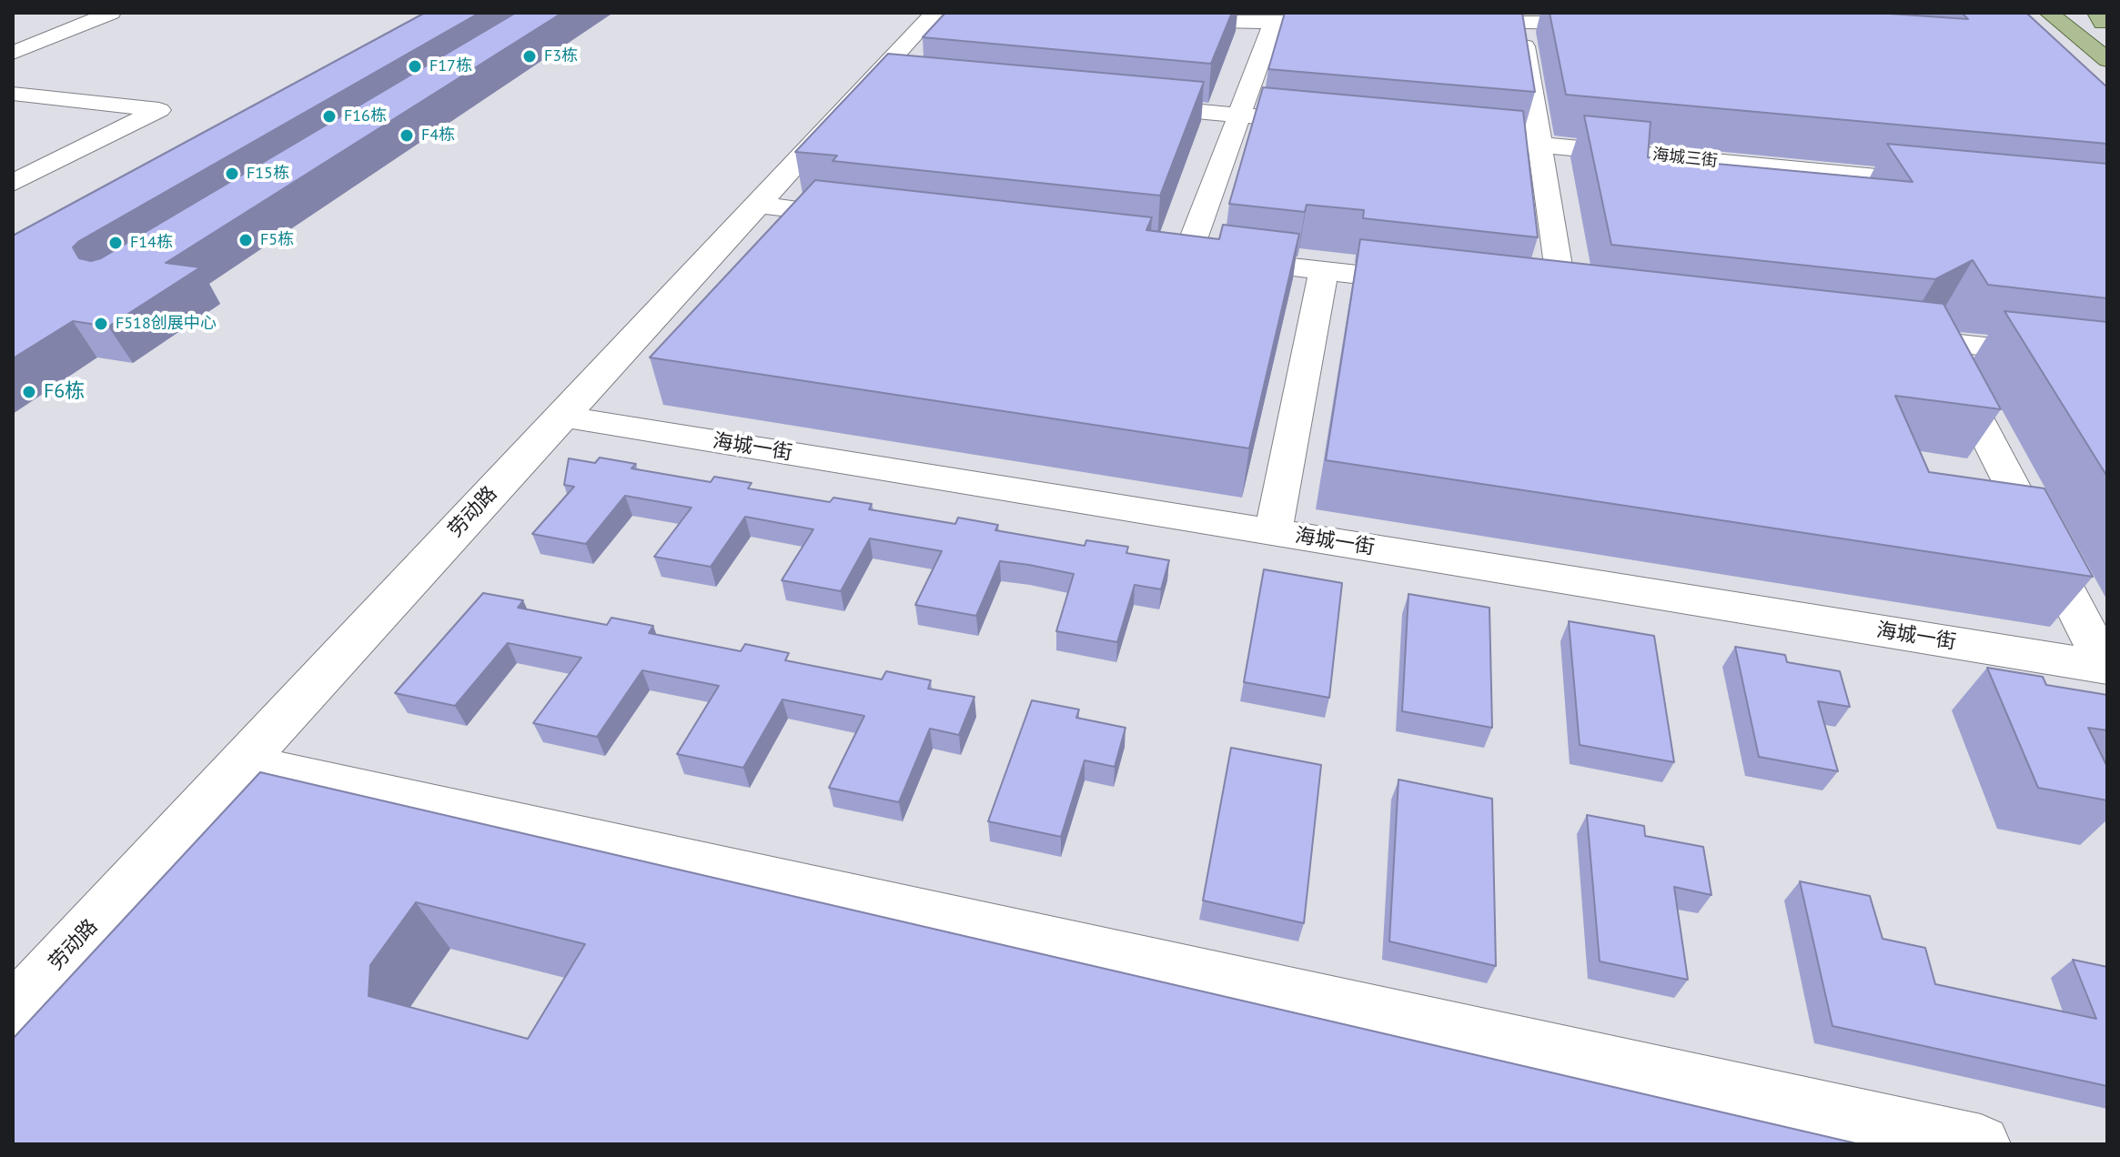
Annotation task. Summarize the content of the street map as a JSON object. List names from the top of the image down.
{
  "streets": {
    "street": ["海城三街", "海城一街", "劳动路"]
  },
  "crossings": [
    ["海城一街", "劳动路"]
  ],
  "places": [
    "F3栋",
    "F17栋",
    "F16栋",
    "F4栋",
    "F15栋",
    "F5栋",
    "F14栋",
    "F518创展中心",
    "F6栋"
  ]
}
